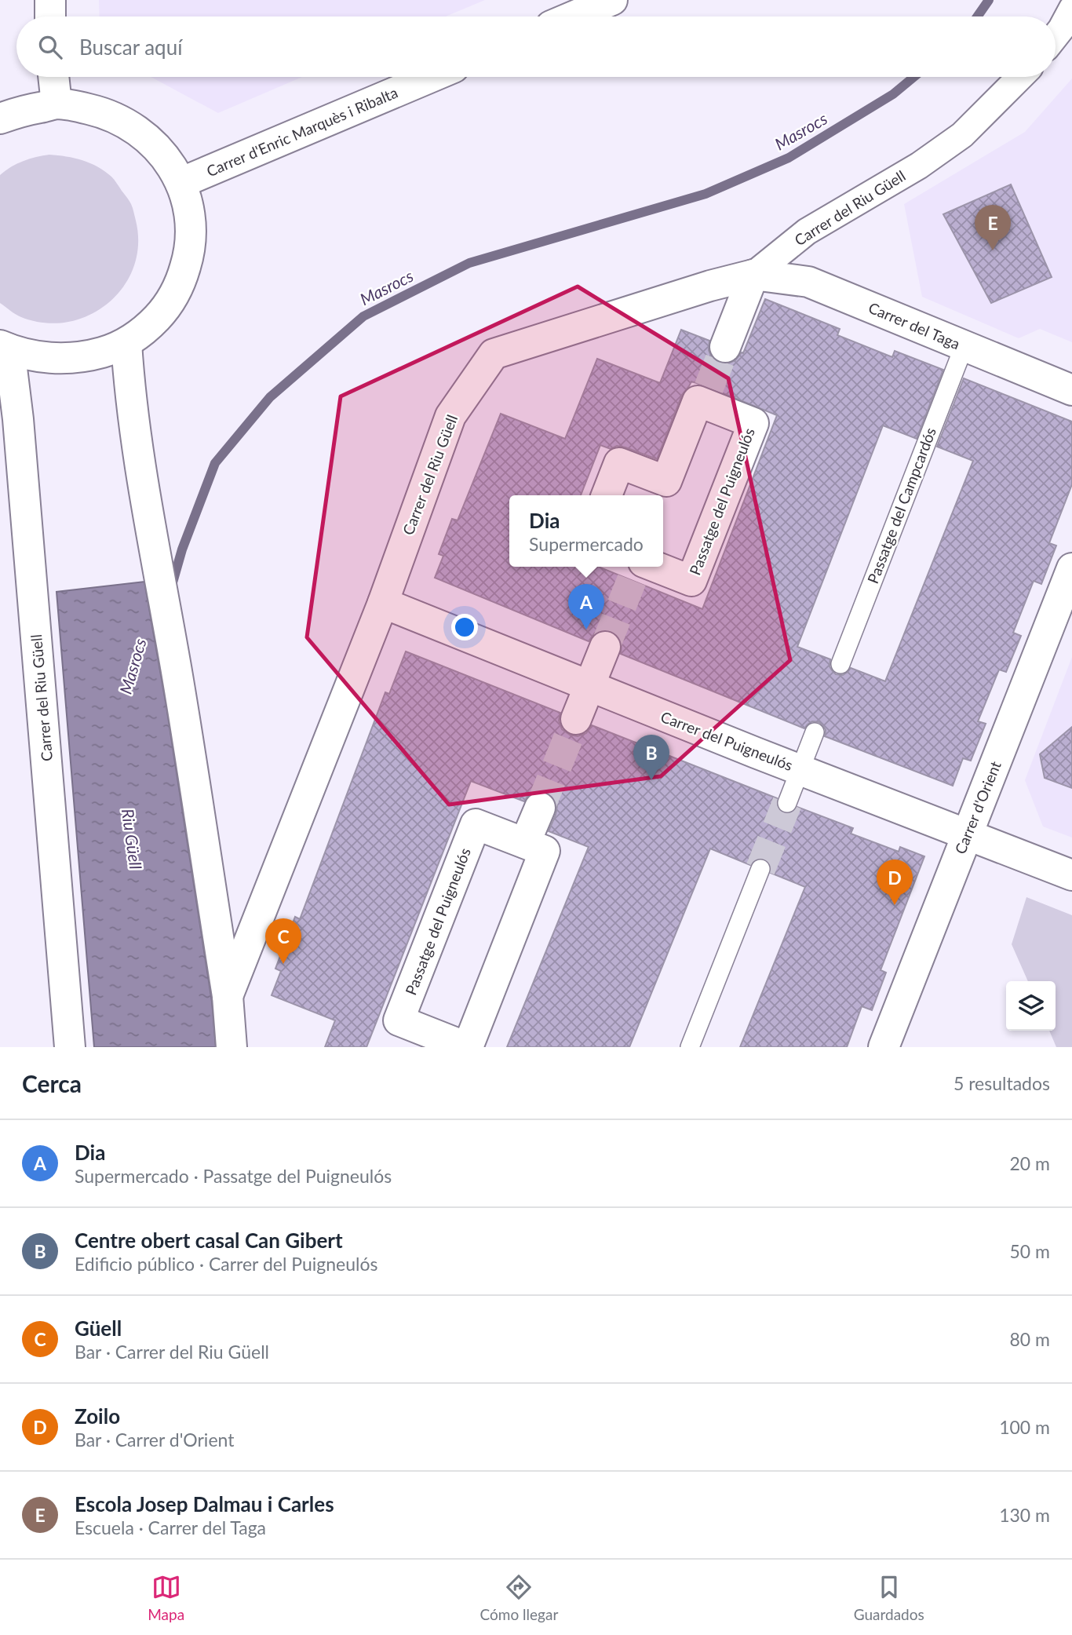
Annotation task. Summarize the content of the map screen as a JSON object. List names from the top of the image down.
{
  "streets": {
    "street": [
      "Carrer d'Enric Marquès i Ribalta",
      "Carrer del Riu Güell",
      "Carrer del Taga",
      "Passatge del Puigneulós",
      "Carrer del Puigneulós",
      "Carrer d'Orient"
    ],
    "lane": ["Passatge del Campcardós"]
  },
  "crossings": [
    ["Carrer del Riu Güell", "Carrer del Taga"],
    ["Carrer del Riu Güell", "Carrer del Puigneulós"],
    ["Carrer del Taga", "Passatge del Campcardós"],
    ["Carrer del Puigneulós", "Carrer d'Orient"]
  ],
  "water": ["Masrocs", "Riu Güell"],
  "page": {
    "search": "Buscar aquí",
    "pins": [
      "E",
      "A",
      "B",
      "D",
      "C"
    ],
    "popup": ["Dia", "Supermercado"],
    "heading": ["Cerca", "5 resultados"],
    "list": [
      {
        "mark": "A",
        "name": "Dia",
        "note": "Supermercado · Passatge del Puigneulós",
        "value": "20 m"
      },
      {
        "mark": "B",
        "name": "Centre obert casal Can Gibert",
        "note": "Edificio público · Carrer del Puigneulós",
        "value": "50 m"
      },
      {
        "mark": "C",
        "name": "Güell",
        "note": "Bar · Carrer del Riu Güell",
        "value": "80 m"
      },
      {
        "mark": "D",
        "name": "Zoilo",
        "note": "Bar · Carrer d'Orient",
        "value": "100 m"
      },
      {
        "mark": "E",
        "name": "Escola Josep Dalmau i Carles",
        "note": "Escuela · Carrer del Taga",
        "value": "130 m"
      }
    ],
    "nav": ["Mapa", "Cómo llegar", "Guardados"]
  }
}
